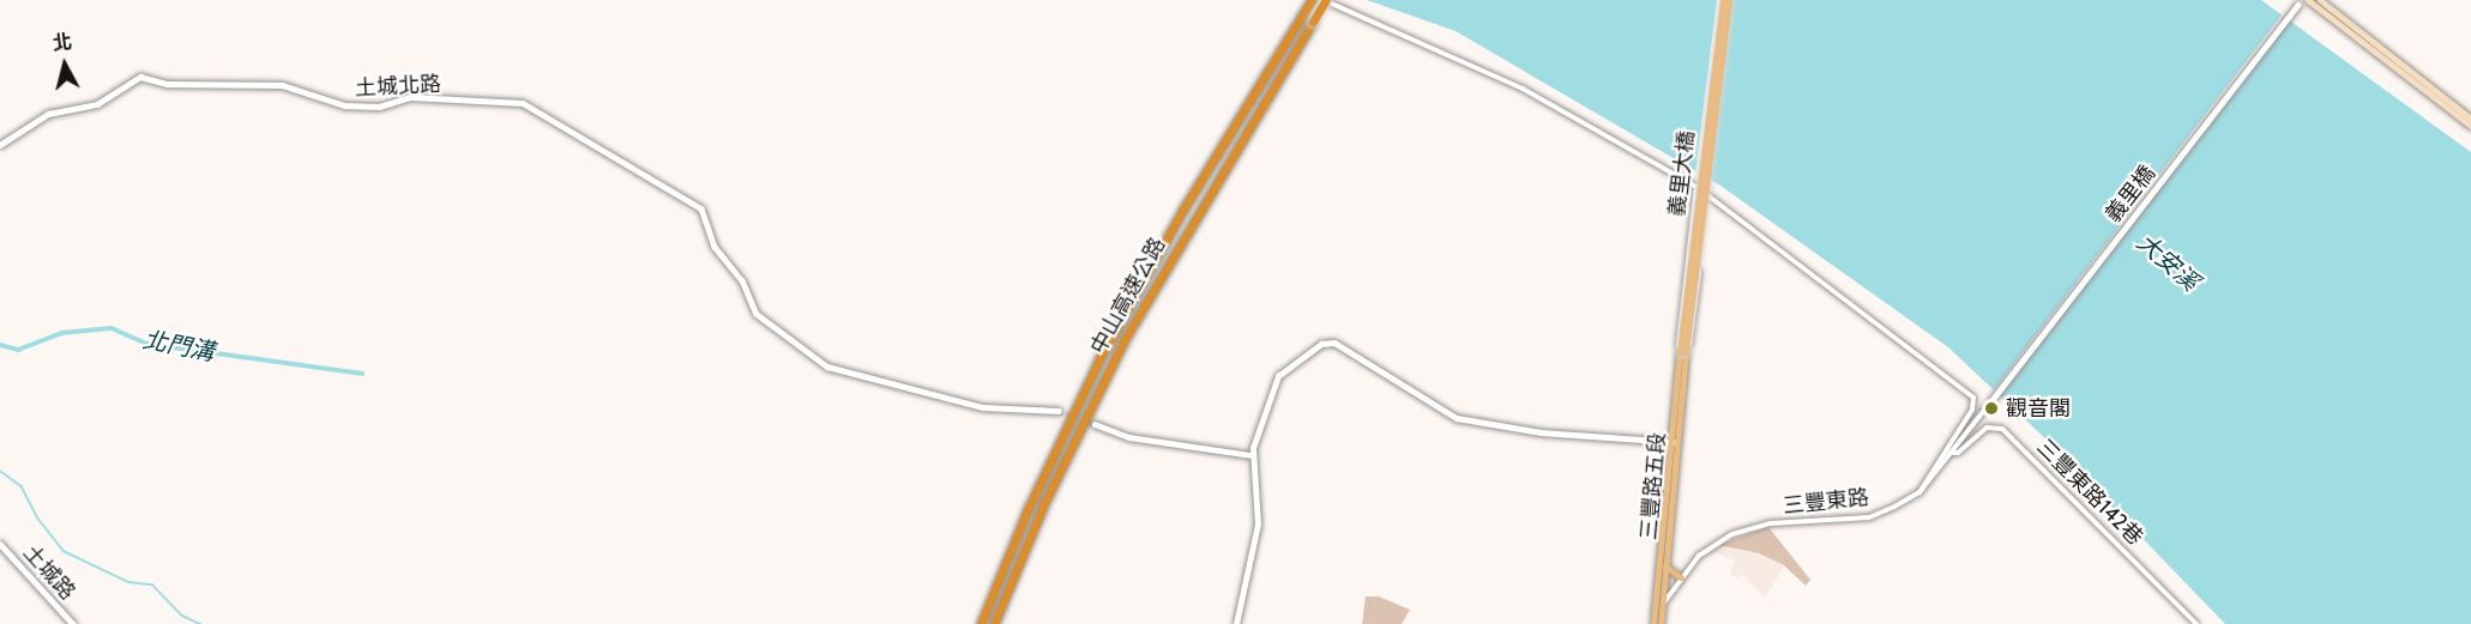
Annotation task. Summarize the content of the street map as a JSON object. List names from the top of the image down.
{
  "streets": {
    "highway": ["中山高速公路"],
    "main road": ["義里大橋", "三豐路五段"],
    "street": [
      "土城北路",
      "義里橋",
      "三豐東路142巷",
      "三豐東路",
      "土城路"
    ]
  },
  "crossings": [
    ["義里大橋", "三豐路五段"],
    ["義里橋", "三豐東路"],
    ["三豐路五段", "三豐東路"],
    ["三豐東路142巷", "三豐東路"]
  ],
  "water": ["大安溪", "北門溝"],
  "places": ["觀音閣"],
  "north": "top"
}
